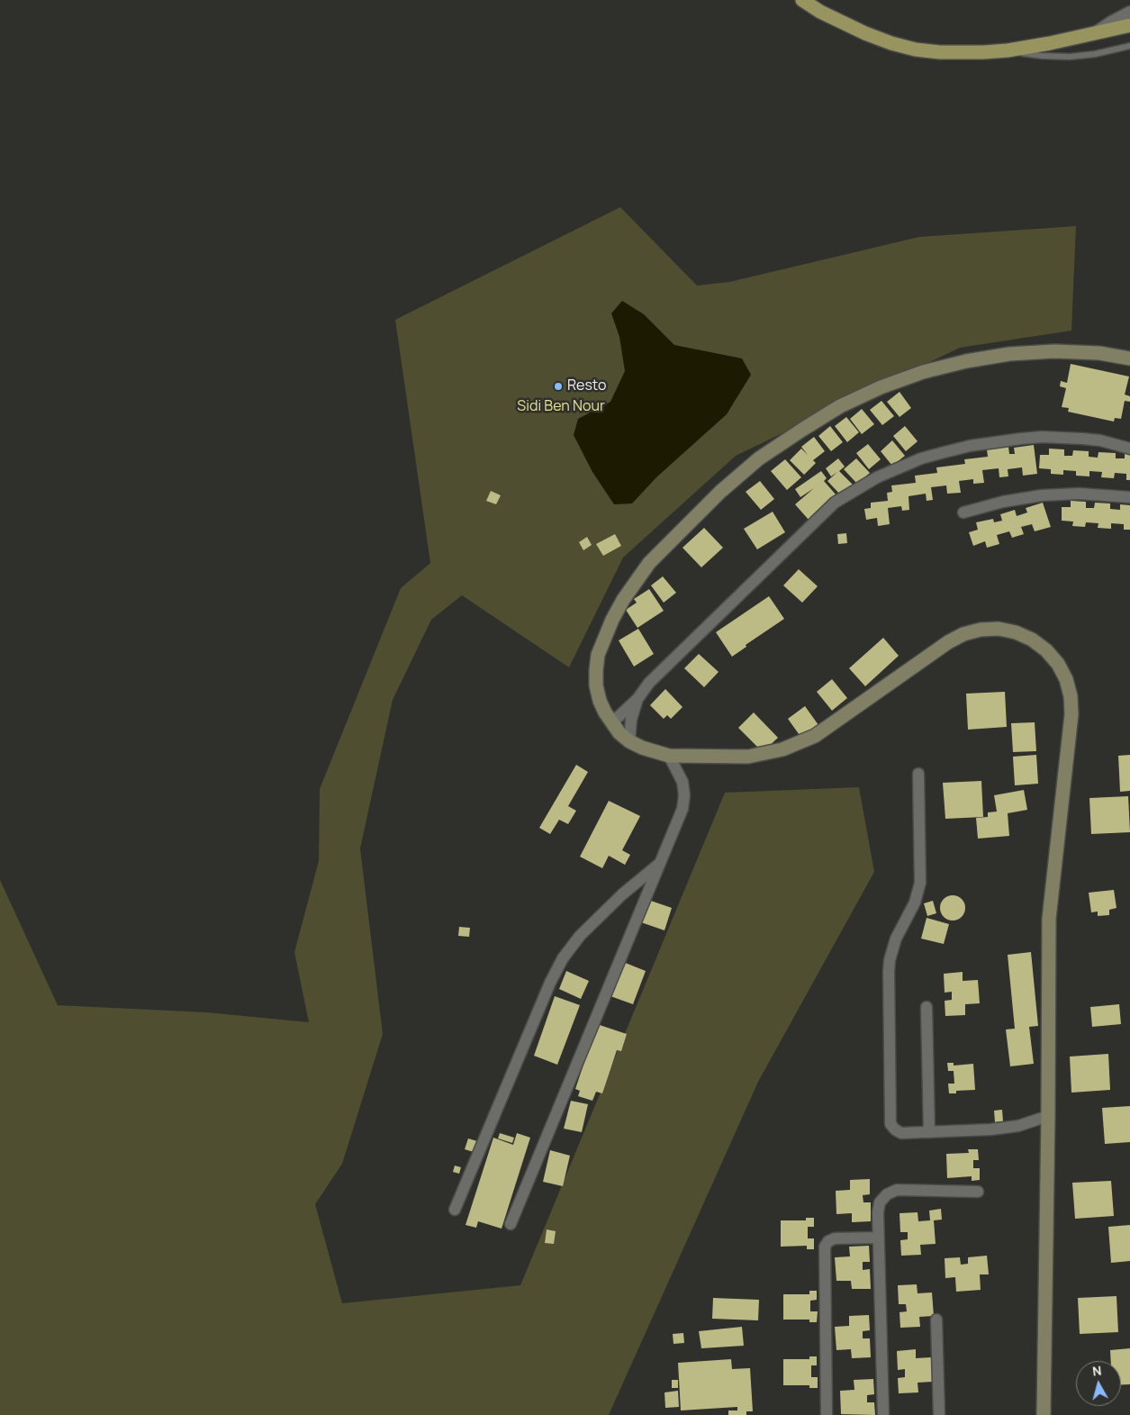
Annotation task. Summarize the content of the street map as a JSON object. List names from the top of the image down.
{
  "parks": ["Sidi Ben Nour"],
  "places": ["Resto"],
  "north": "top"
}
